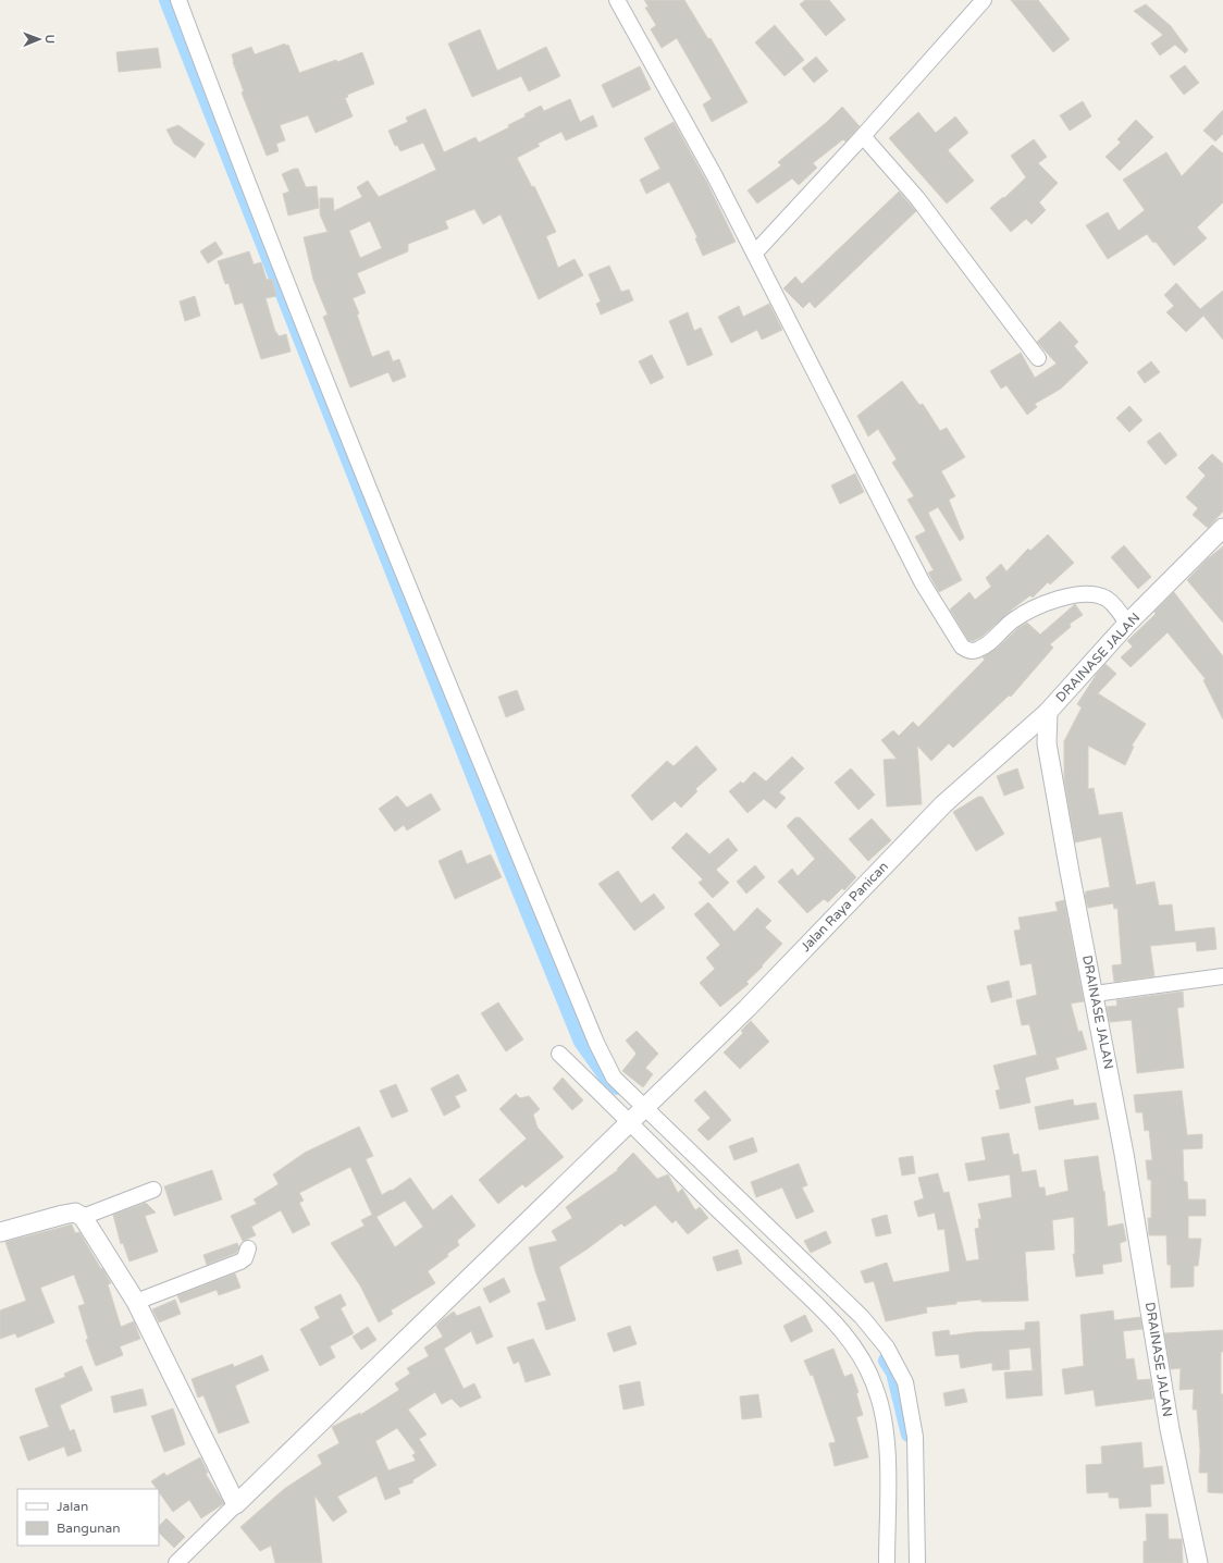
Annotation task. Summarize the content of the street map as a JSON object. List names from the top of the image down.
{
  "streets": {
    "street": ["DRAINASE JALAN", "Jalan Raya Panican"]
  },
  "crossings": [
    ["DRAINASE JALAN", "Jalan Raya Panican"]
  ],
  "legend": ["Jalan", "Bangunan"],
  "north": "right"
}
